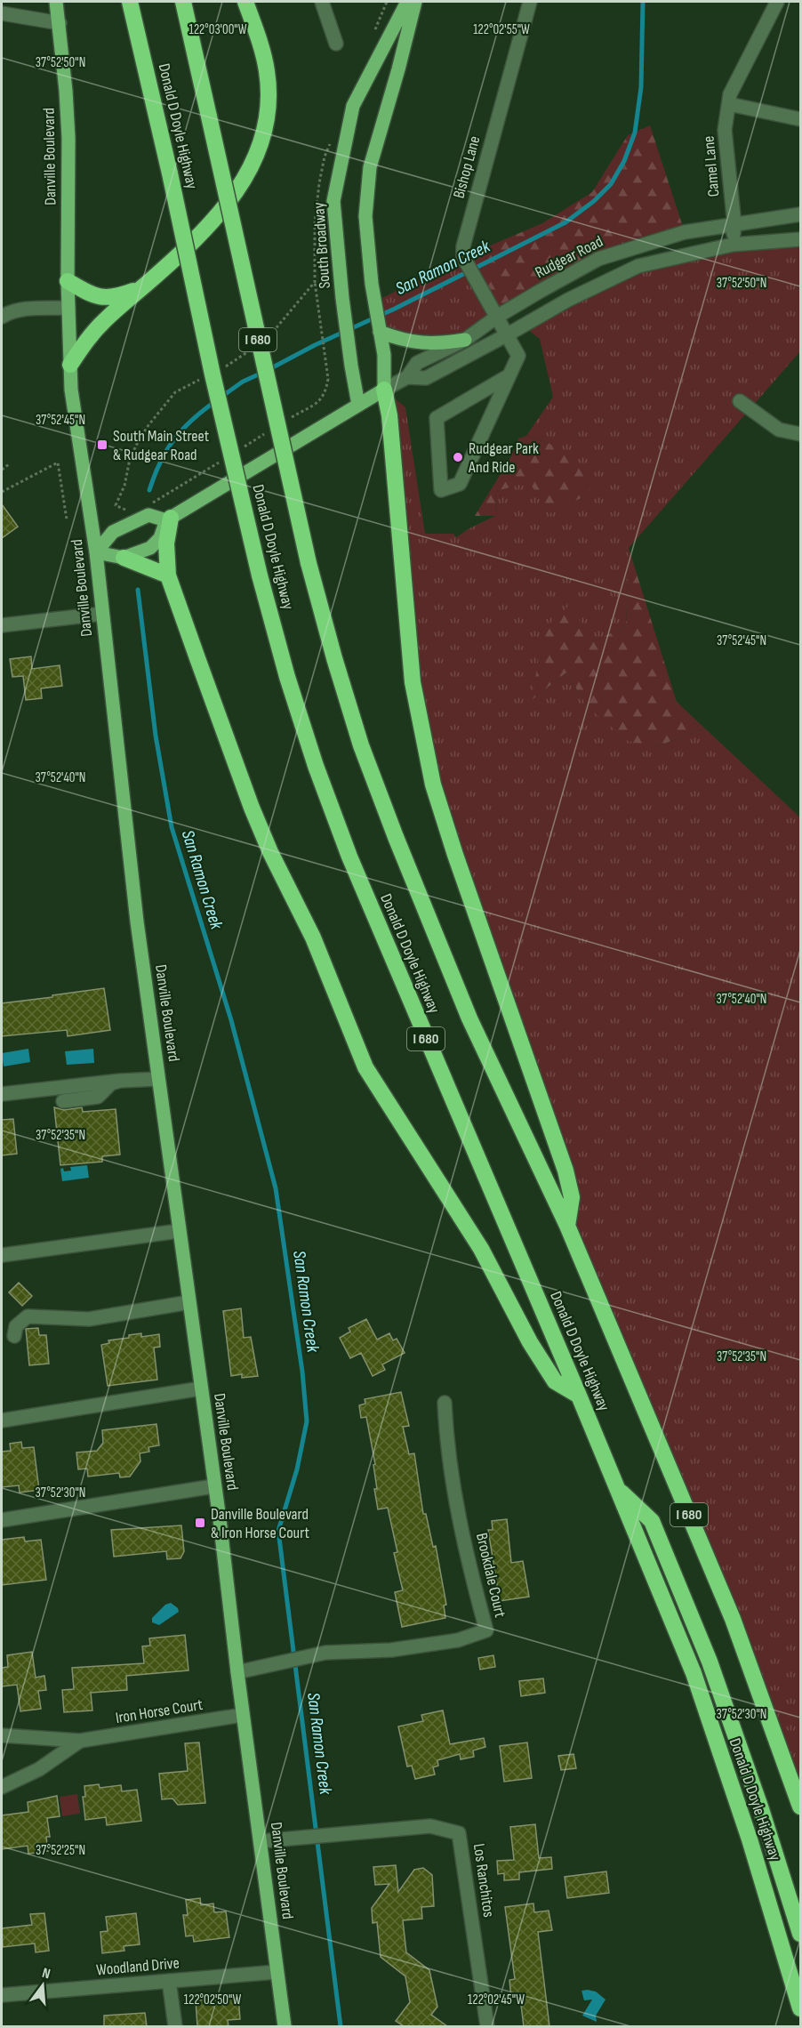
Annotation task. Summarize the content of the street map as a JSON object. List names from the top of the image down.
{
  "streets": {
    "highway": ["Donald D Doyle Highway", "I 680"],
    "main road": ["Danville Boulevard", "South Broadway", "Rudgear Road"],
    "street": [
      "Camel Lane",
      "Bishop Lane",
      "Brookdale Court",
      "Iron Horse Court",
      "Los Ranchitos",
      "Woodland Drive"
    ]
  },
  "crossings": [
    ["Donald D Doyle Highway", "I 680"],
    ["Danville Boulevard", "Brookdale Court"],
    ["Danville Boulevard", "Iron Horse Court"],
    ["Danville Boulevard", "Los Ranchitos"],
    ["Danville Boulevard", "Woodland Drive"],
    ["Camel Lane", "Rudgear Road"],
    ["Bishop Lane", "Rudgear Road"],
    ["South Broadway", "Rudgear Road"]
  ],
  "water": ["San Ramon Creek"],
  "places": {
    "transit": ["South Main Street & Rudgear Road", "Danville Boulevard & Iron Horse Court"],
    "other": ["Rudgear Park And Ride"]
  },
  "north": "top",
  "coordinates": [
    "122°03'00\"W",
    "122°02'55\"W",
    "37°52'50\"N",
    "37°52'45\"N",
    "37°52'40\"N",
    "37°52'35\"N",
    "37°52'30\"N",
    "37°52'25\"N",
    "122°02'50\"W",
    "122°02'45\"W"
  ]
}
